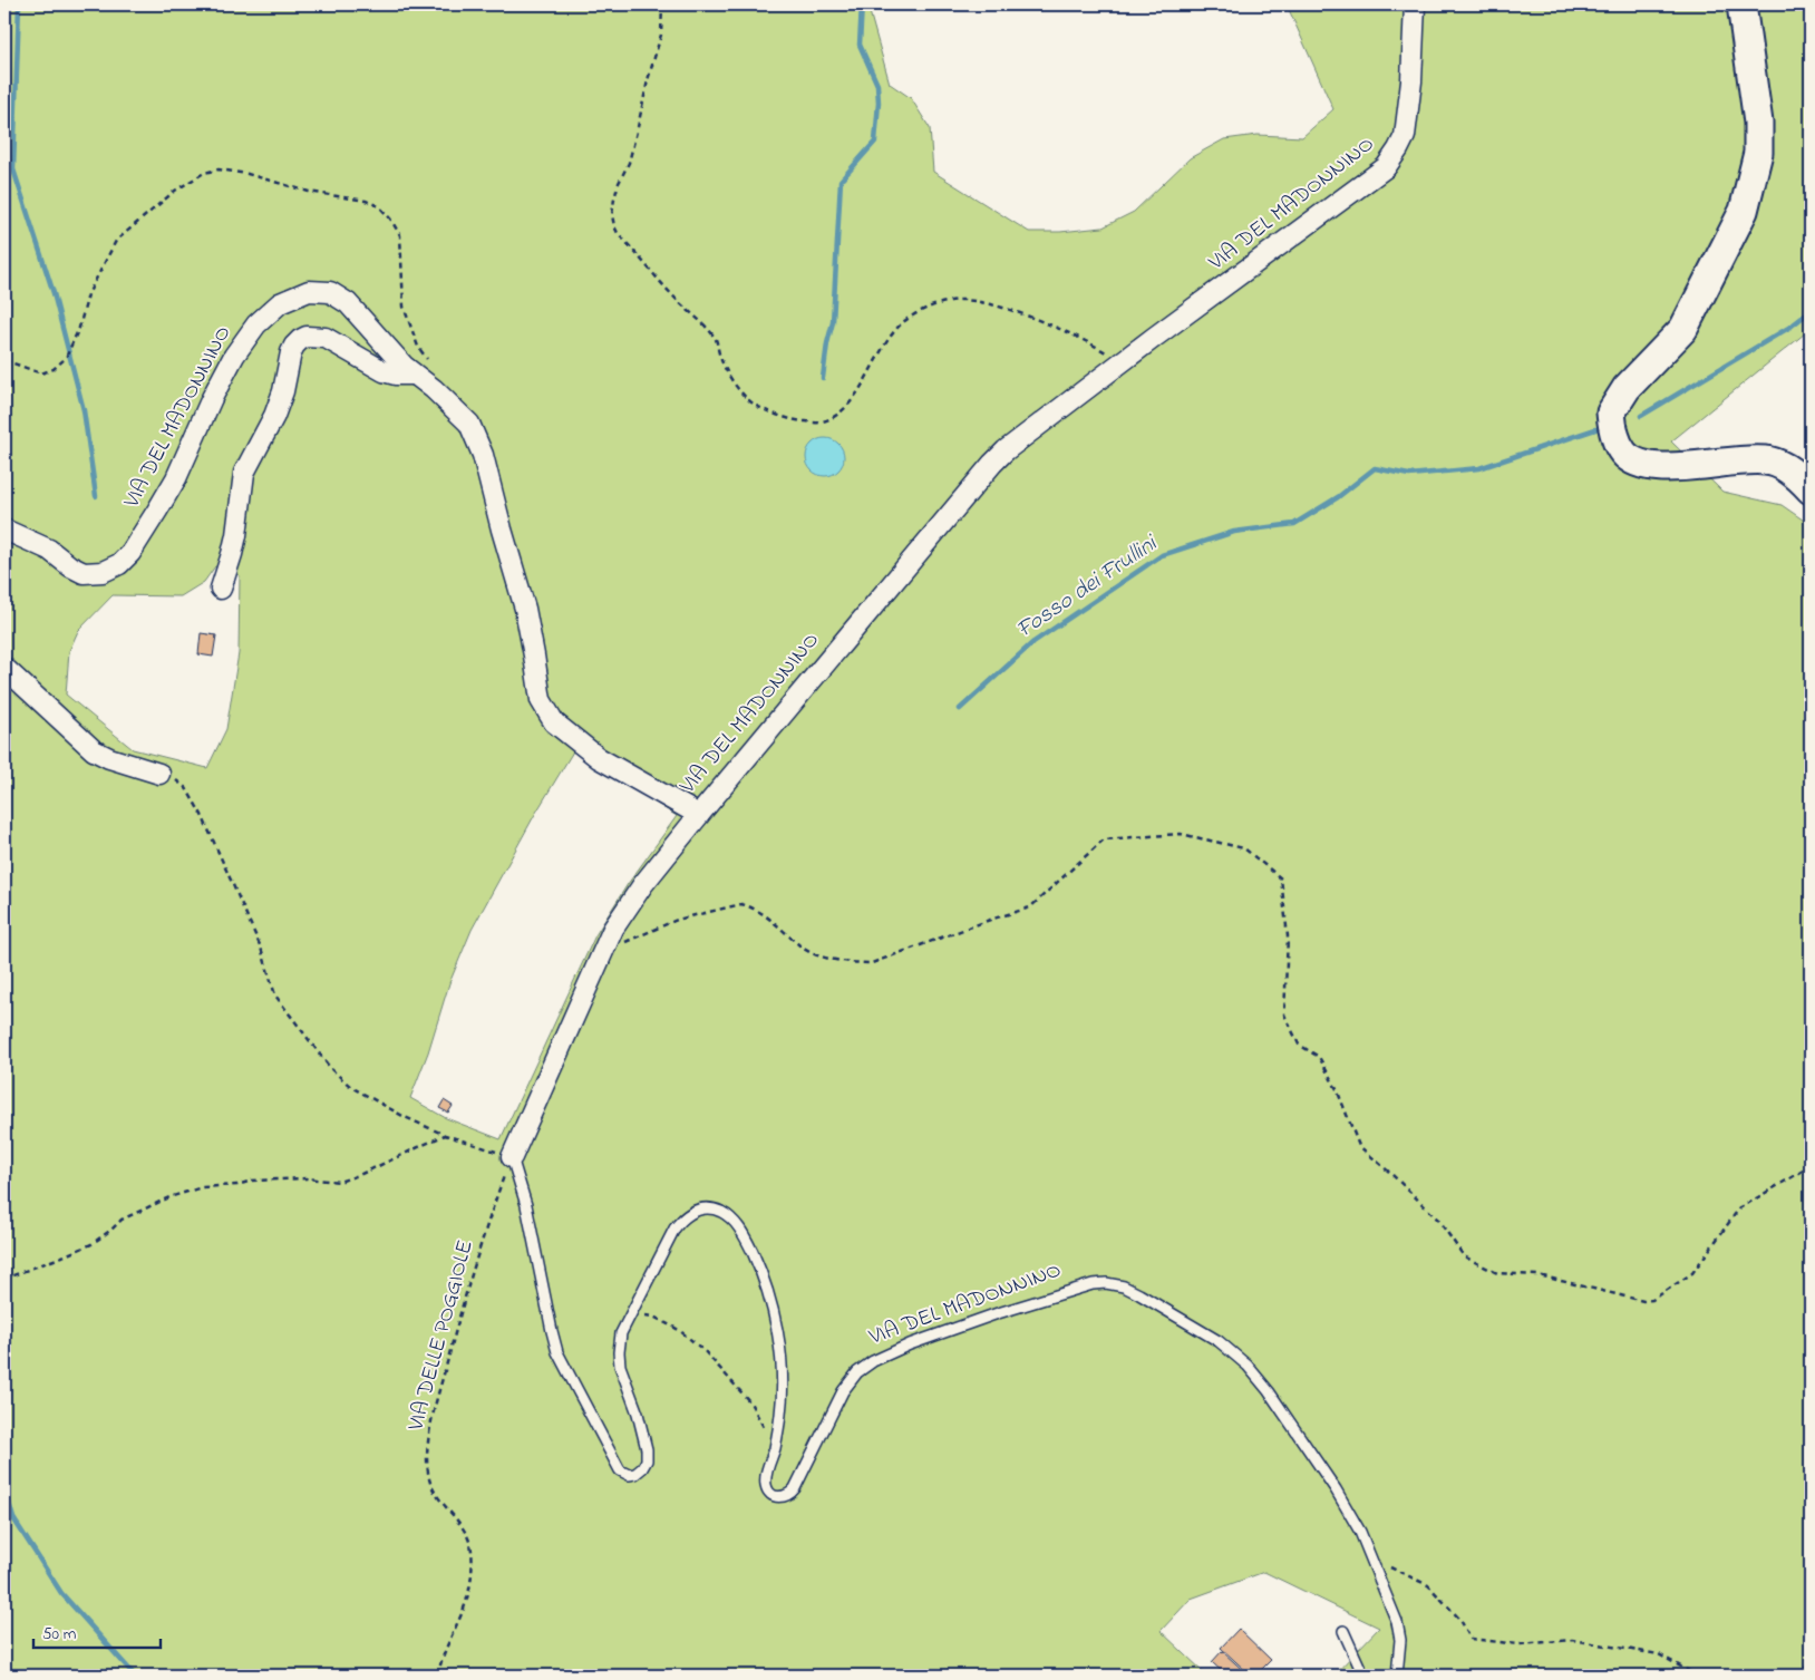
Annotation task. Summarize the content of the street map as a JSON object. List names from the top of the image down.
{
  "streets": {
    "street": ["VIA DEL MADONNINO"],
    "path": ["VIA DELLE POGGIOLE"]
  },
  "crossings": [
    ["VIA DEL MADONNINO", "VIA DELLE POGGIOLE"]
  ],
  "water": ["Fosso dei Frullini"],
  "scale_bar": "50 m"
}
